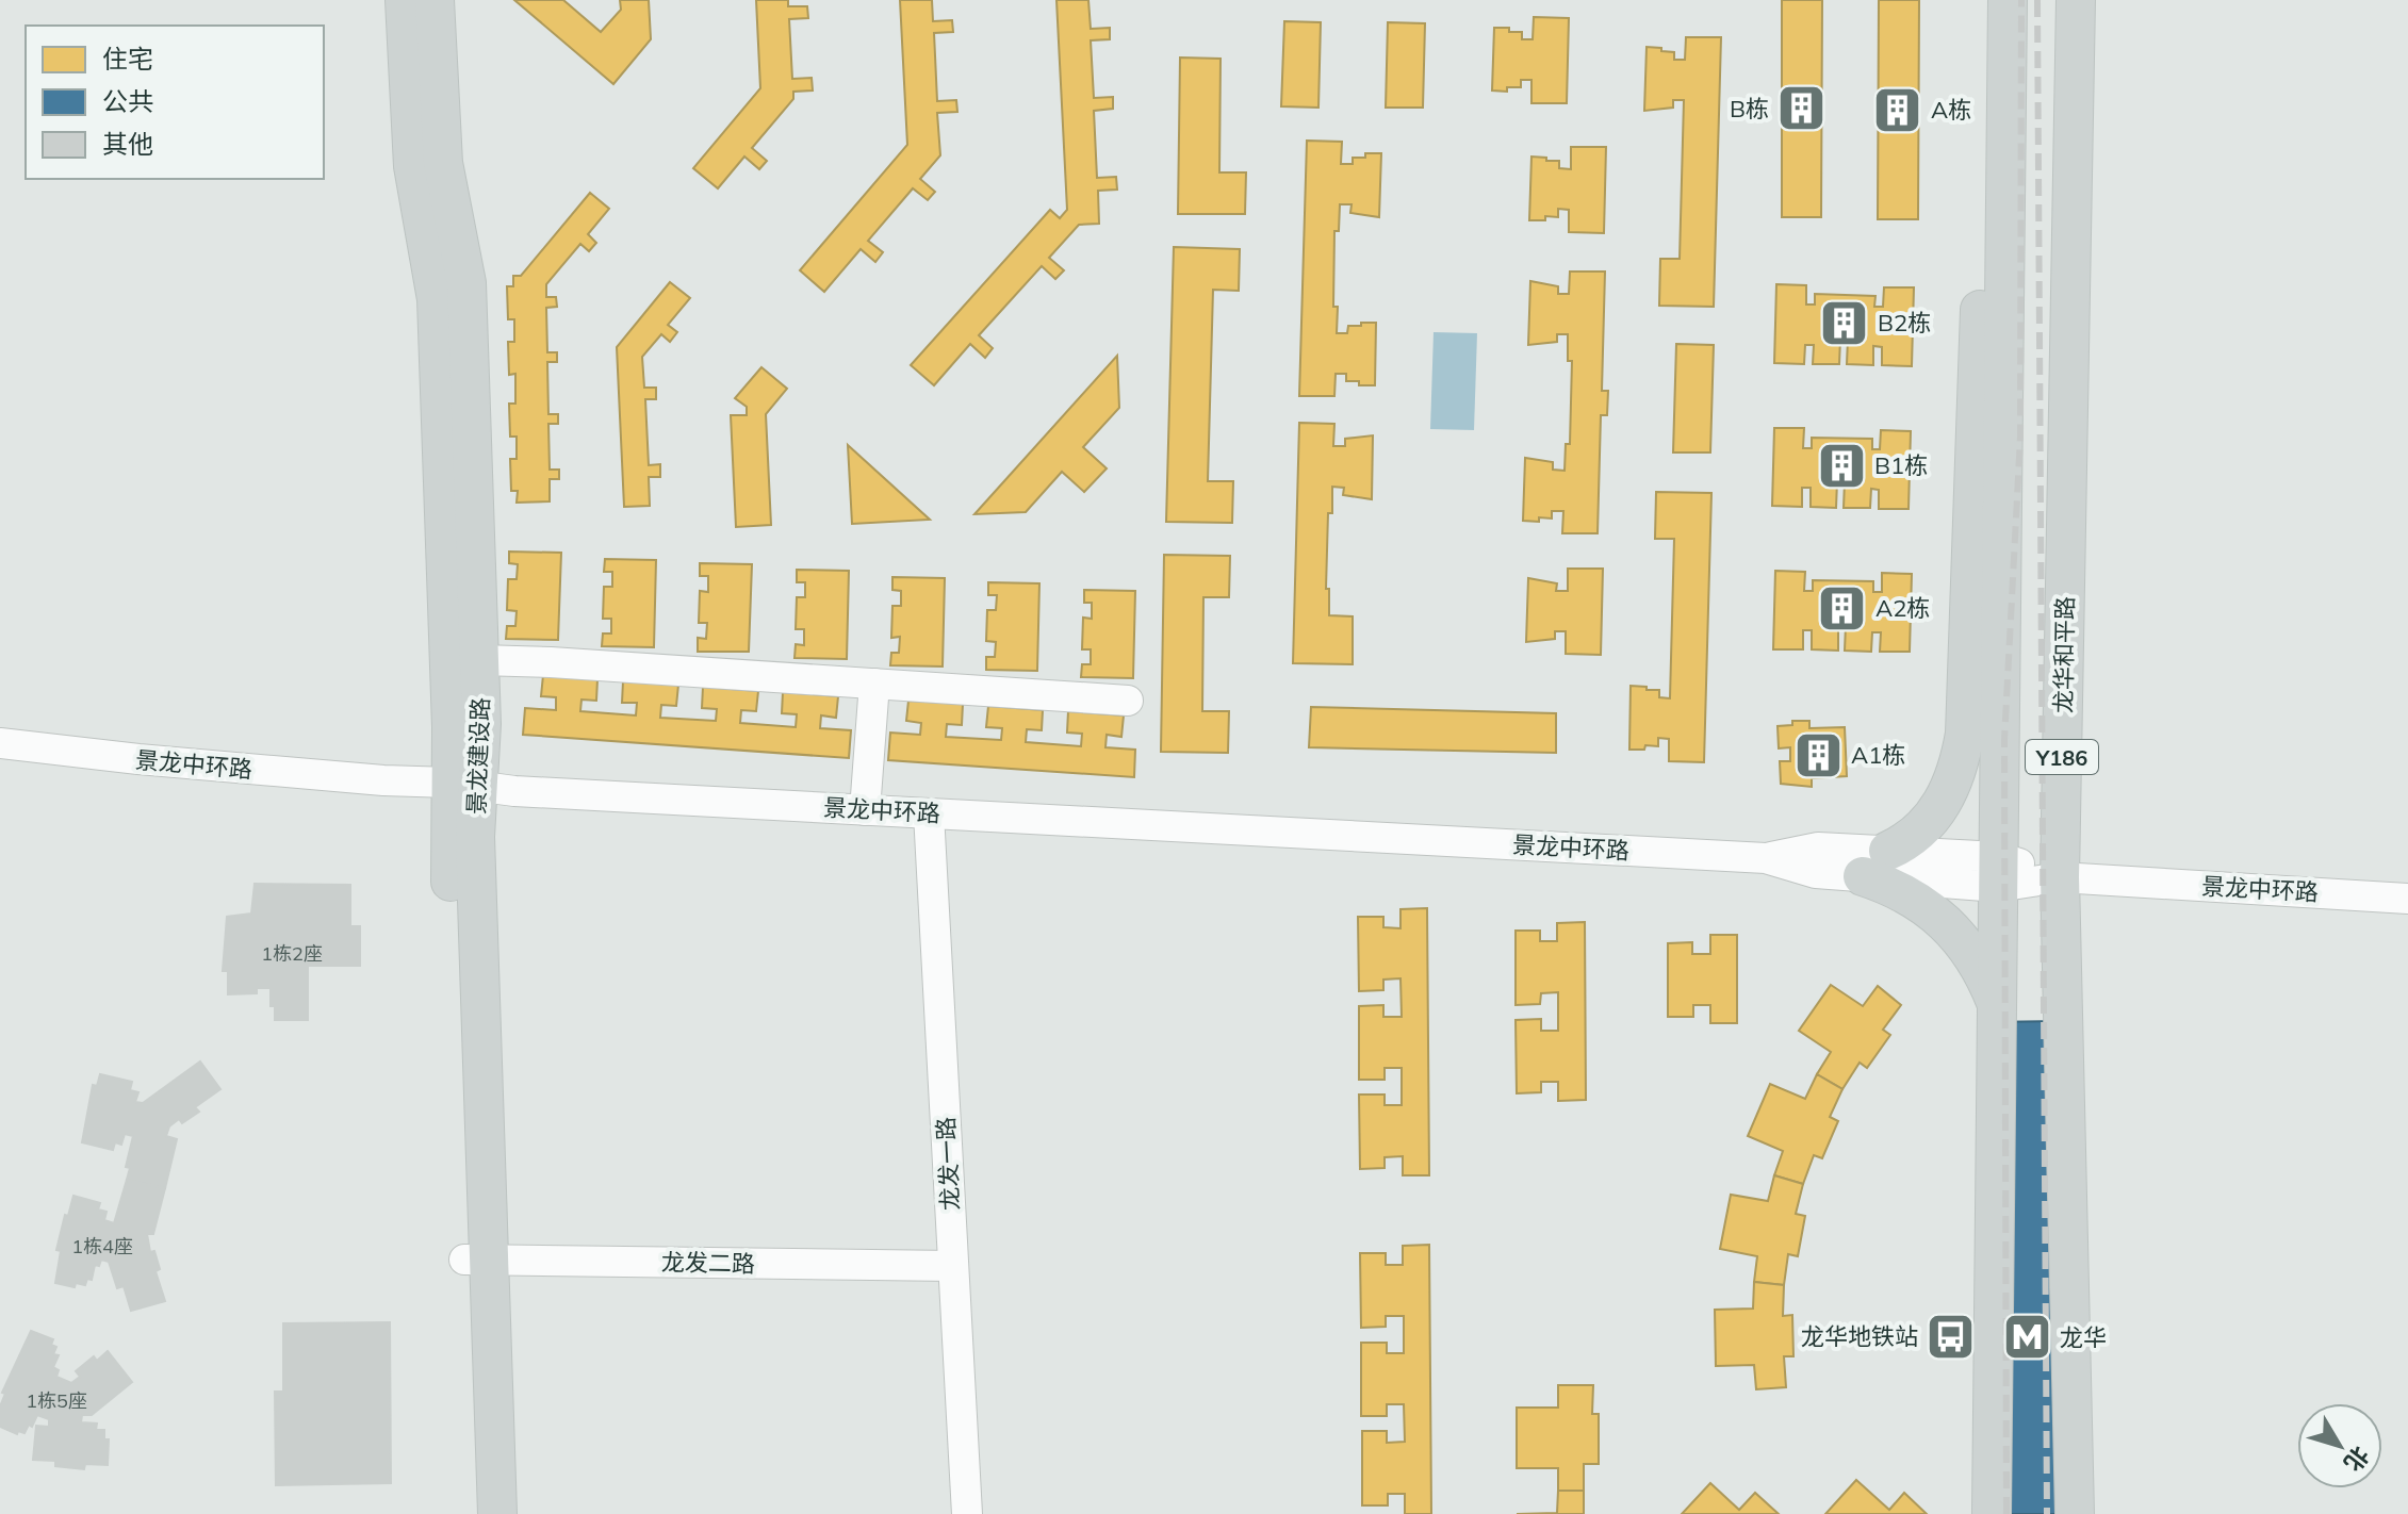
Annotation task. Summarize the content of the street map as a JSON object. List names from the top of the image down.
{
  "streets": {
    "main road": ["龙华和平路", "景龙建设路", "Y186"],
    "street": ["景龙中环路", "龙发一路", "龙发二路"]
  },
  "crossings": [
    ["龙华和平路", "景龙中环路"],
    ["景龙建设路", "景龙中环路"],
    ["景龙建设路", "龙发二路"],
    ["Y186", "景龙中环路"],
    ["景龙中环路", "龙发一路"],
    ["龙发一路", "龙发二路"]
  ],
  "places": {
    "building": [
      "B栋",
      "A栋",
      "B2栋",
      "B1栋",
      "A2栋",
      "A1栋"
    ],
    "bus stop": ["龙华地铁站"],
    "metro station": ["龙华"]
  },
  "house_numbers": ["1栋2座", "1栋4座", "1栋5座"],
  "legend": ["住宅", "公共", "其他"],
  "north": "bottom right"
}
